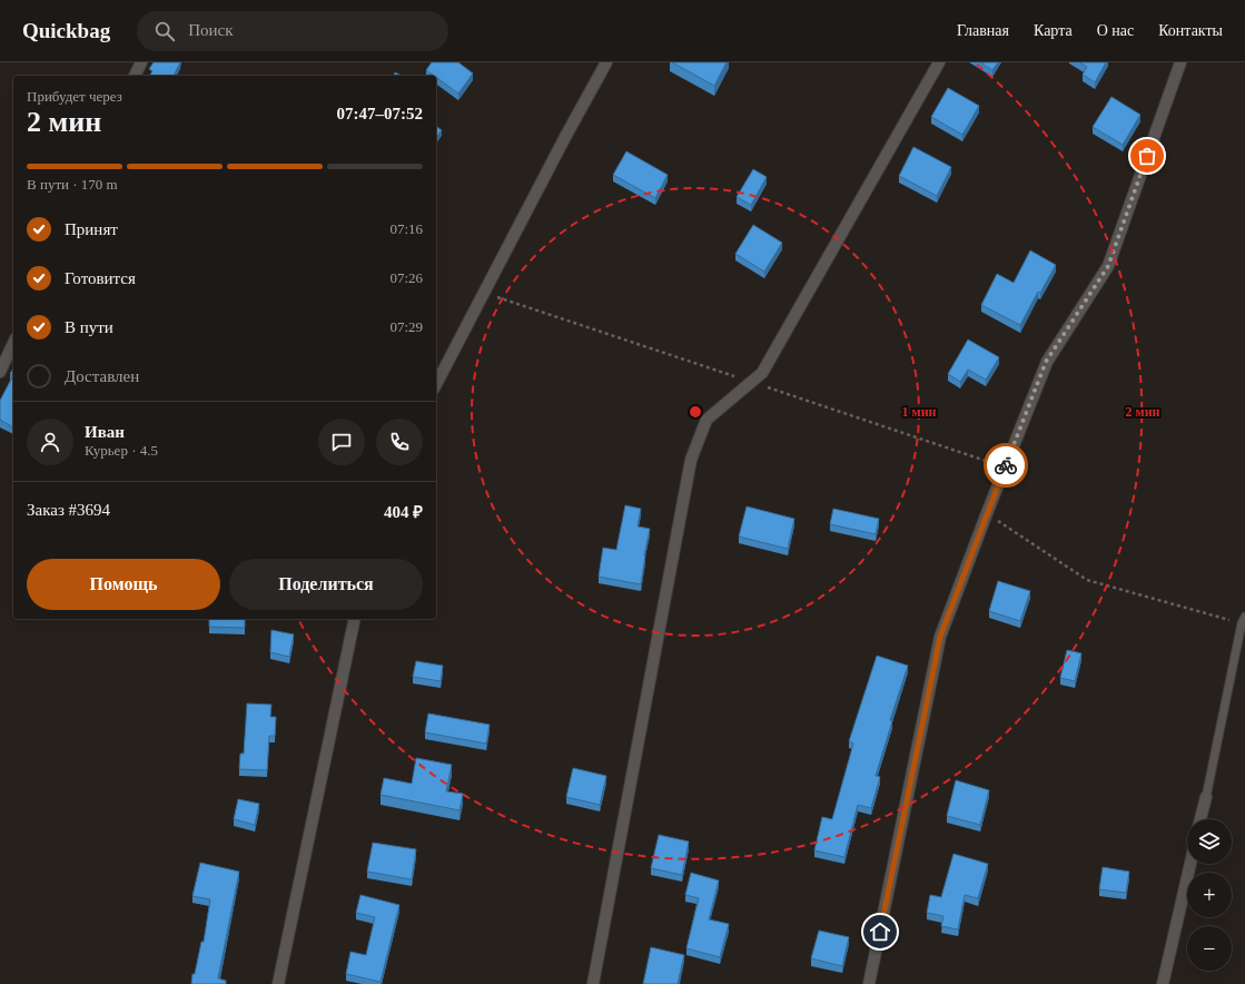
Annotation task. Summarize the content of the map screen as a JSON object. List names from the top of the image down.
{
  "page": {
    "header": "Quickbag",
    "search": "Поиск",
    "nav": [
      "Главная",
      "Карта",
      "О нас",
      "Контакты"
    ],
    "heading": ["2 мин", "Прибудет через", "07:47–07:52"],
    "panel": [
      "Иван",
      "Курьер · 4.5",
      "Заказ #3694",
      "404 ₽"
    ],
    "bar": "В пути · 170 m",
    "list": [
      ["Принят", "07:16"],
      ["Готовится", "07:26"],
      ["В пути", "07:29"],
      "Доставлен"
    ],
    "buttons": ["Помощь", "Поделиться"],
    "map_buttons": ["+", "−"]
  },
  "rings": ["1 мин", "2 мин"]
}
